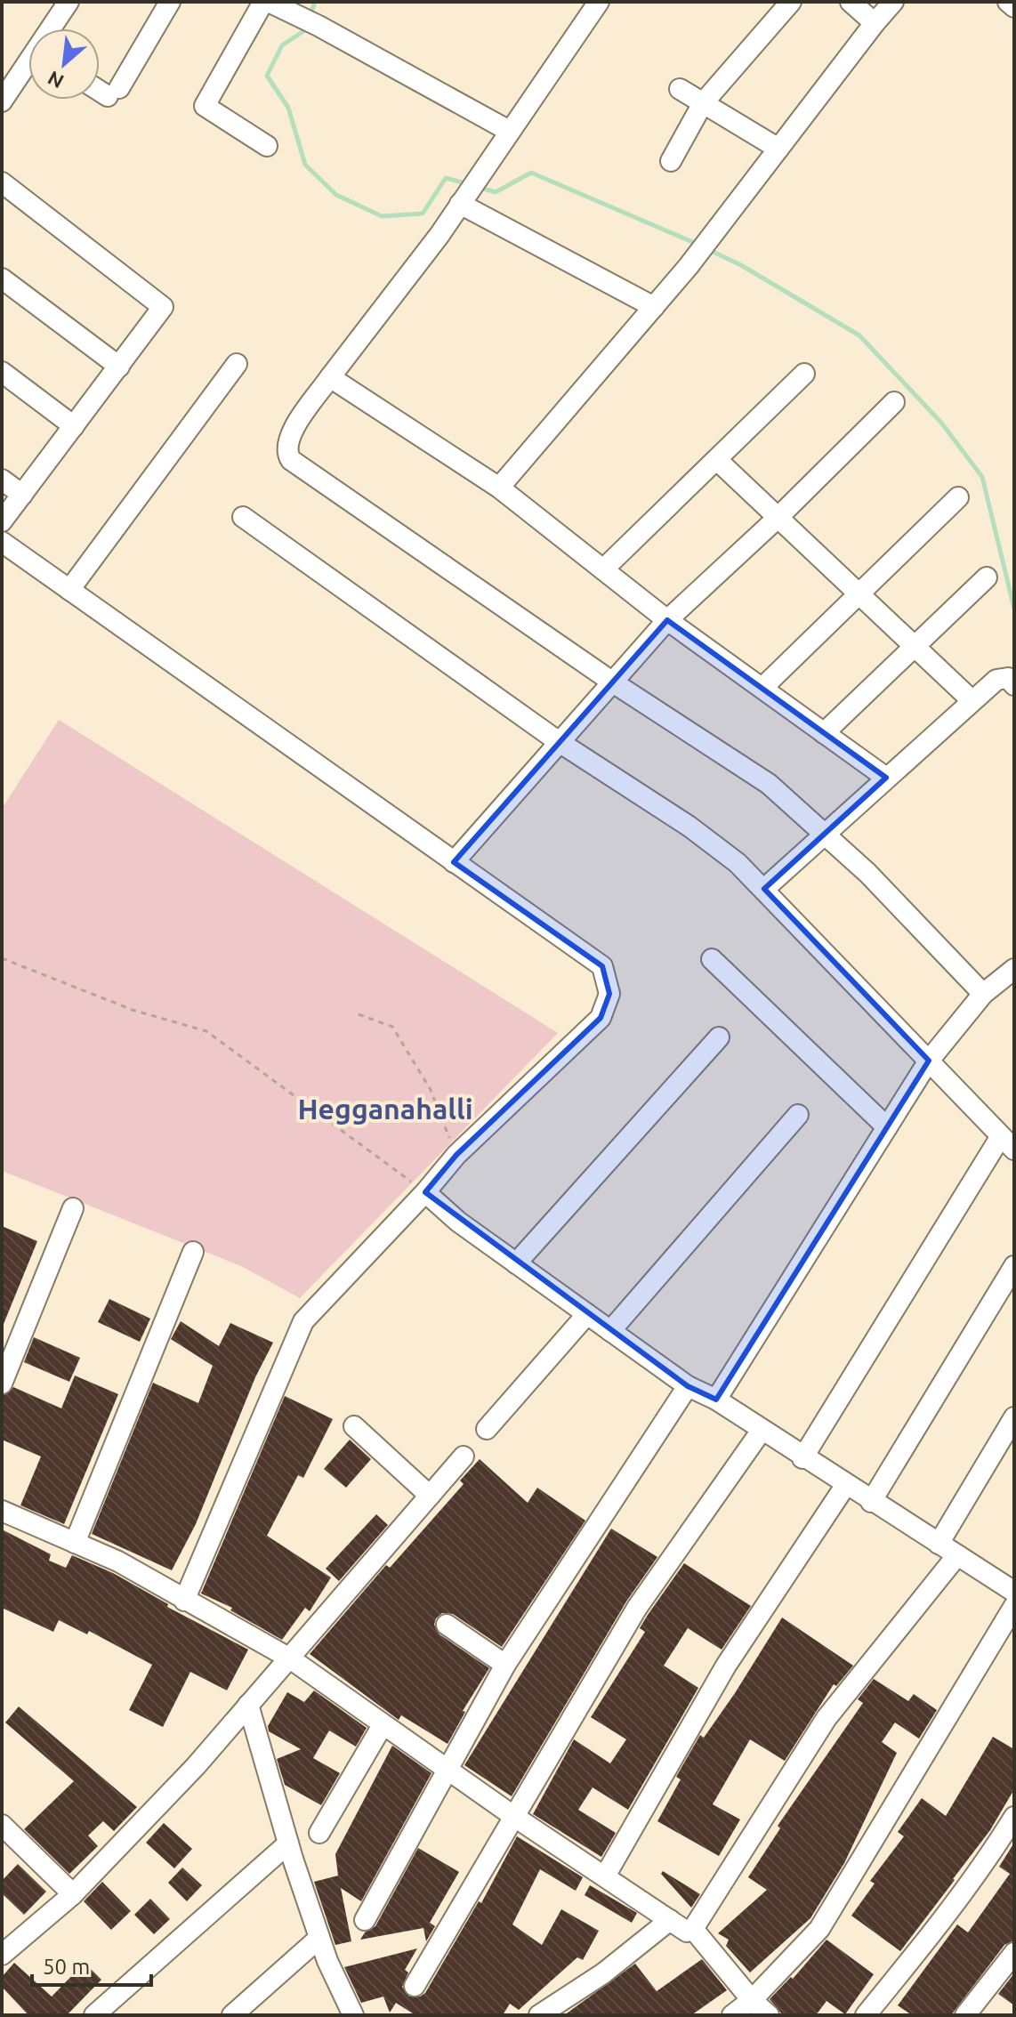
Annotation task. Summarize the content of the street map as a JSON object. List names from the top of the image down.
{
  "districts": ["Hegganahalli"],
  "scale_bar": "50 m",
  "north": "bottom left"
}
